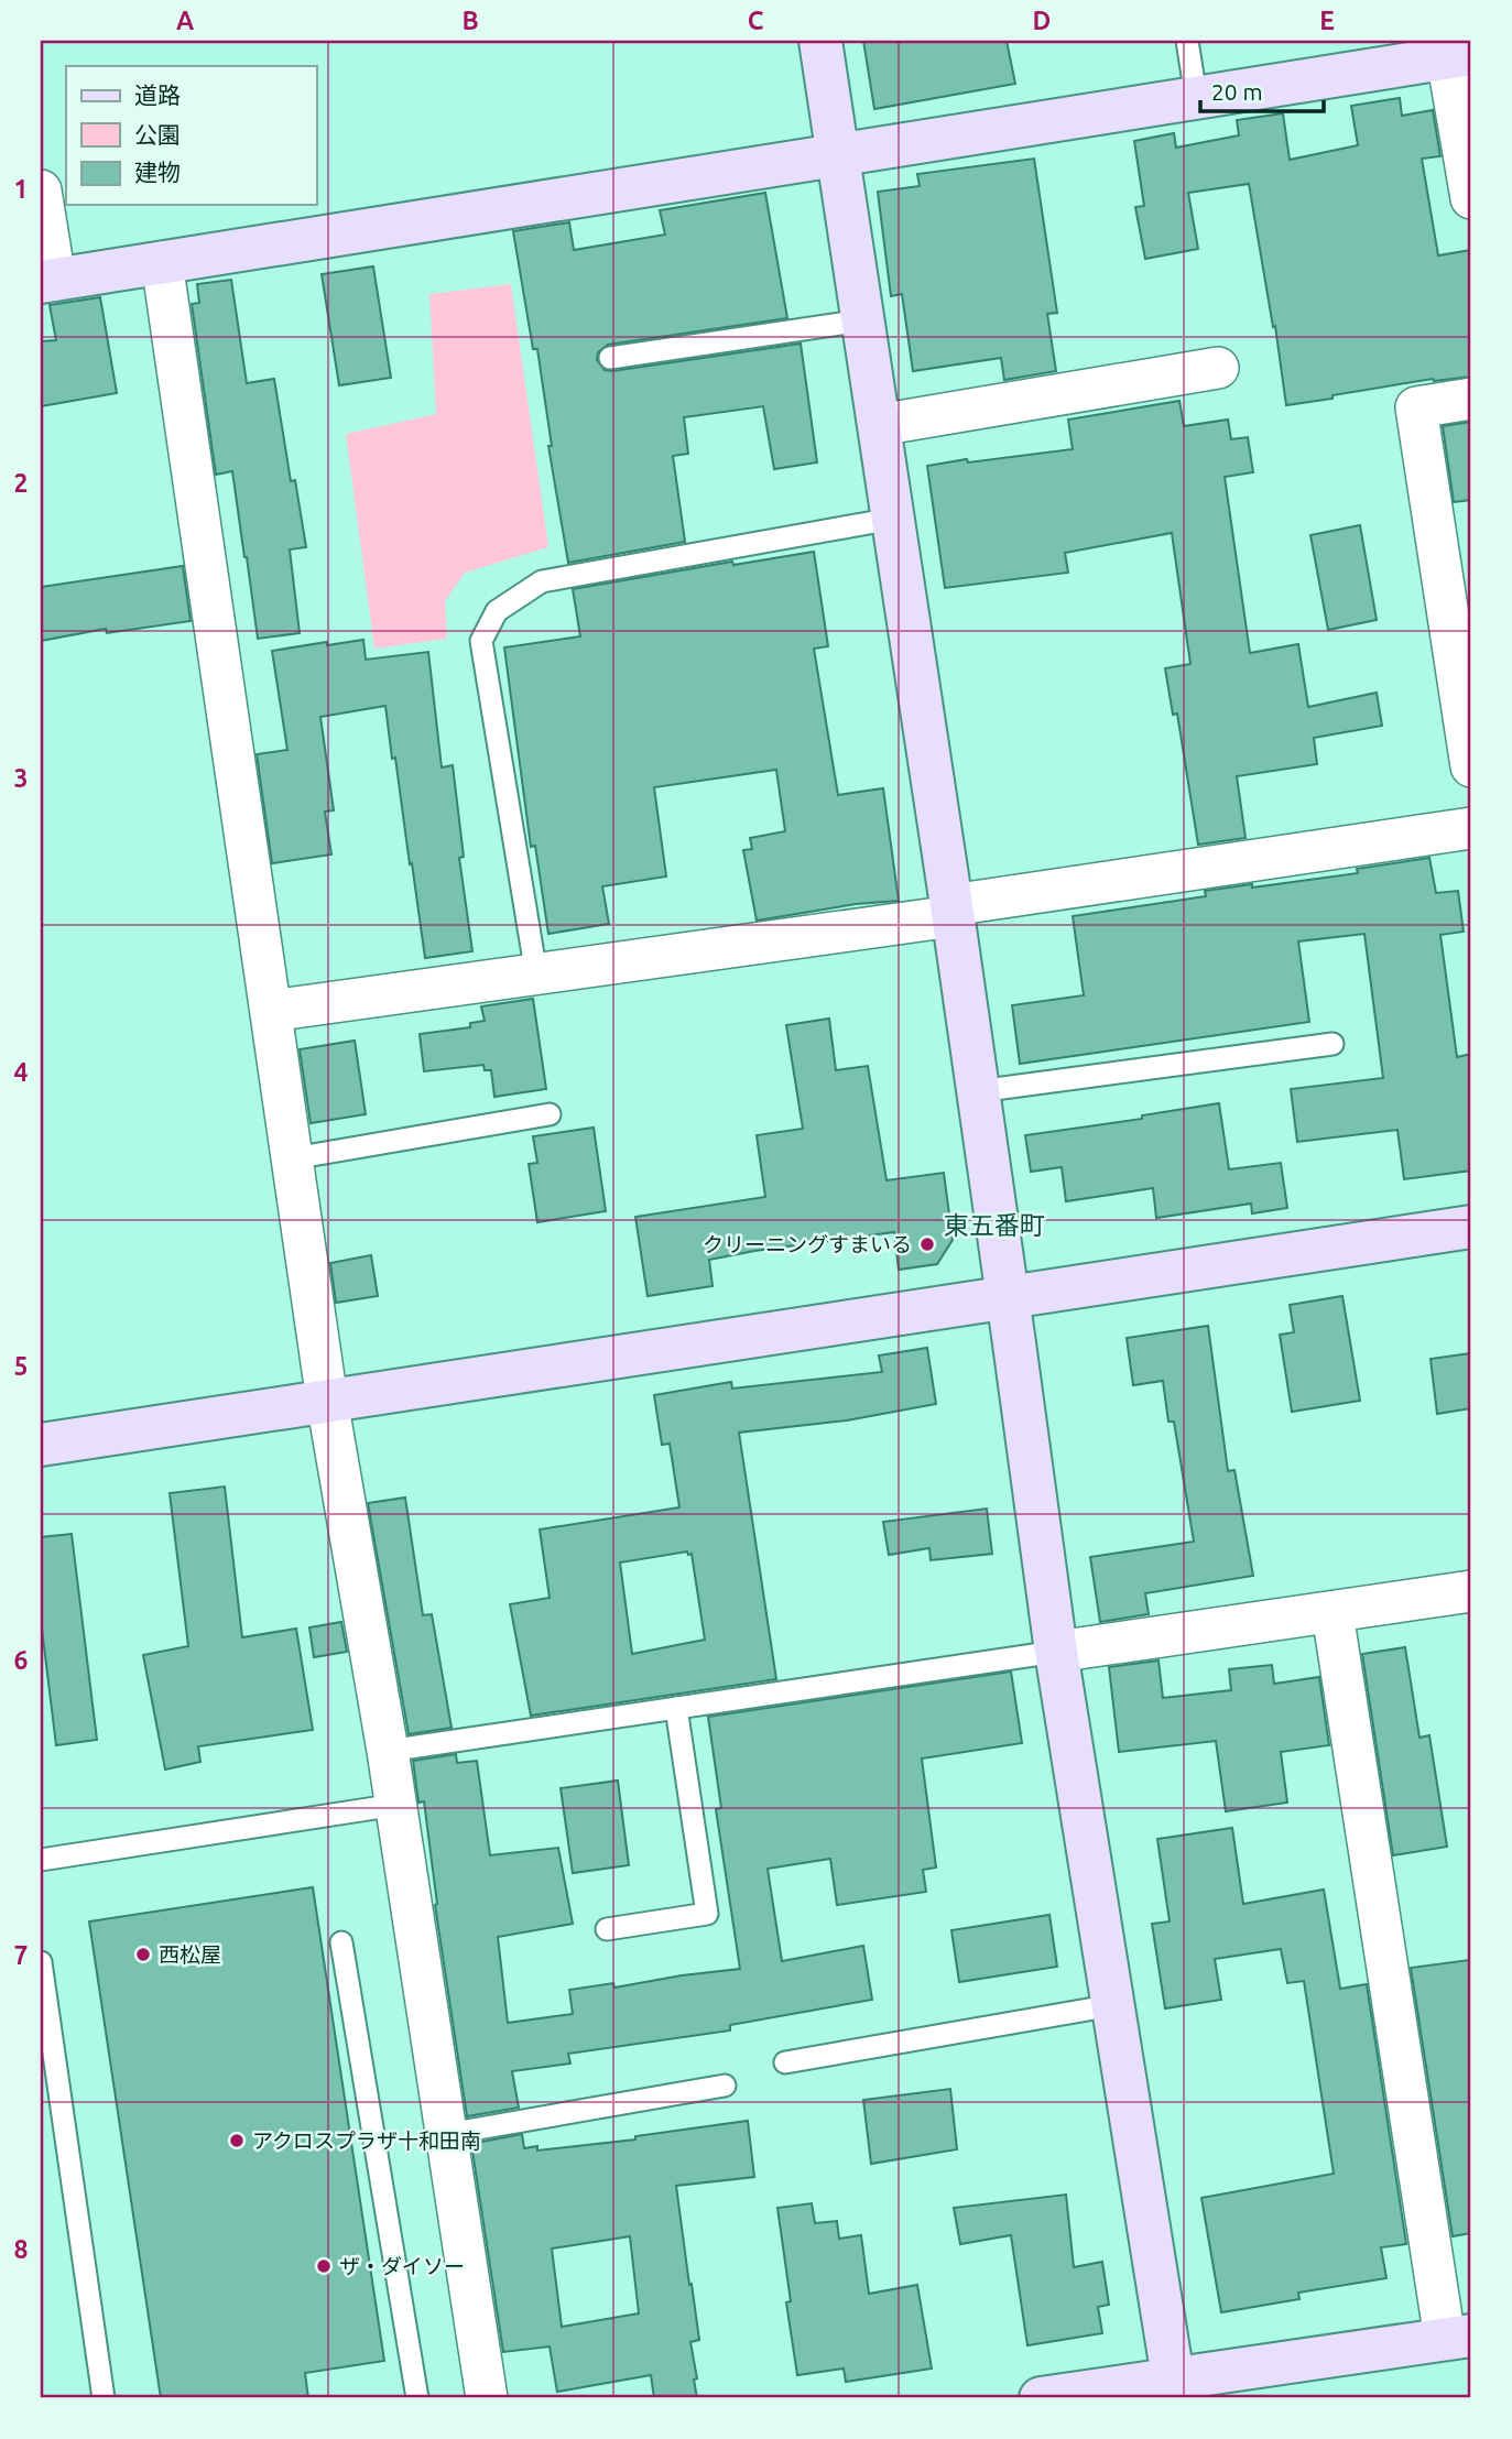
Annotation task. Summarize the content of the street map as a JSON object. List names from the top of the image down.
{
  "districts": ["東五番町"],
  "places": [
    "クリーニングすまいる",
    "西松屋",
    "アクロスプラザ十和田南",
    "ザ・ダイソー"
  ],
  "legend": ["道路", "公園", "建物"],
  "scale_bar": "20 m",
  "grid": {
    "columns": [
      "A",
      "B",
      "C",
      "D",
      "E"
    ],
    "rows": [
      "1",
      "2",
      "3",
      "4",
      "5",
      "6",
      "7",
      "8"
    ]
  }
}
